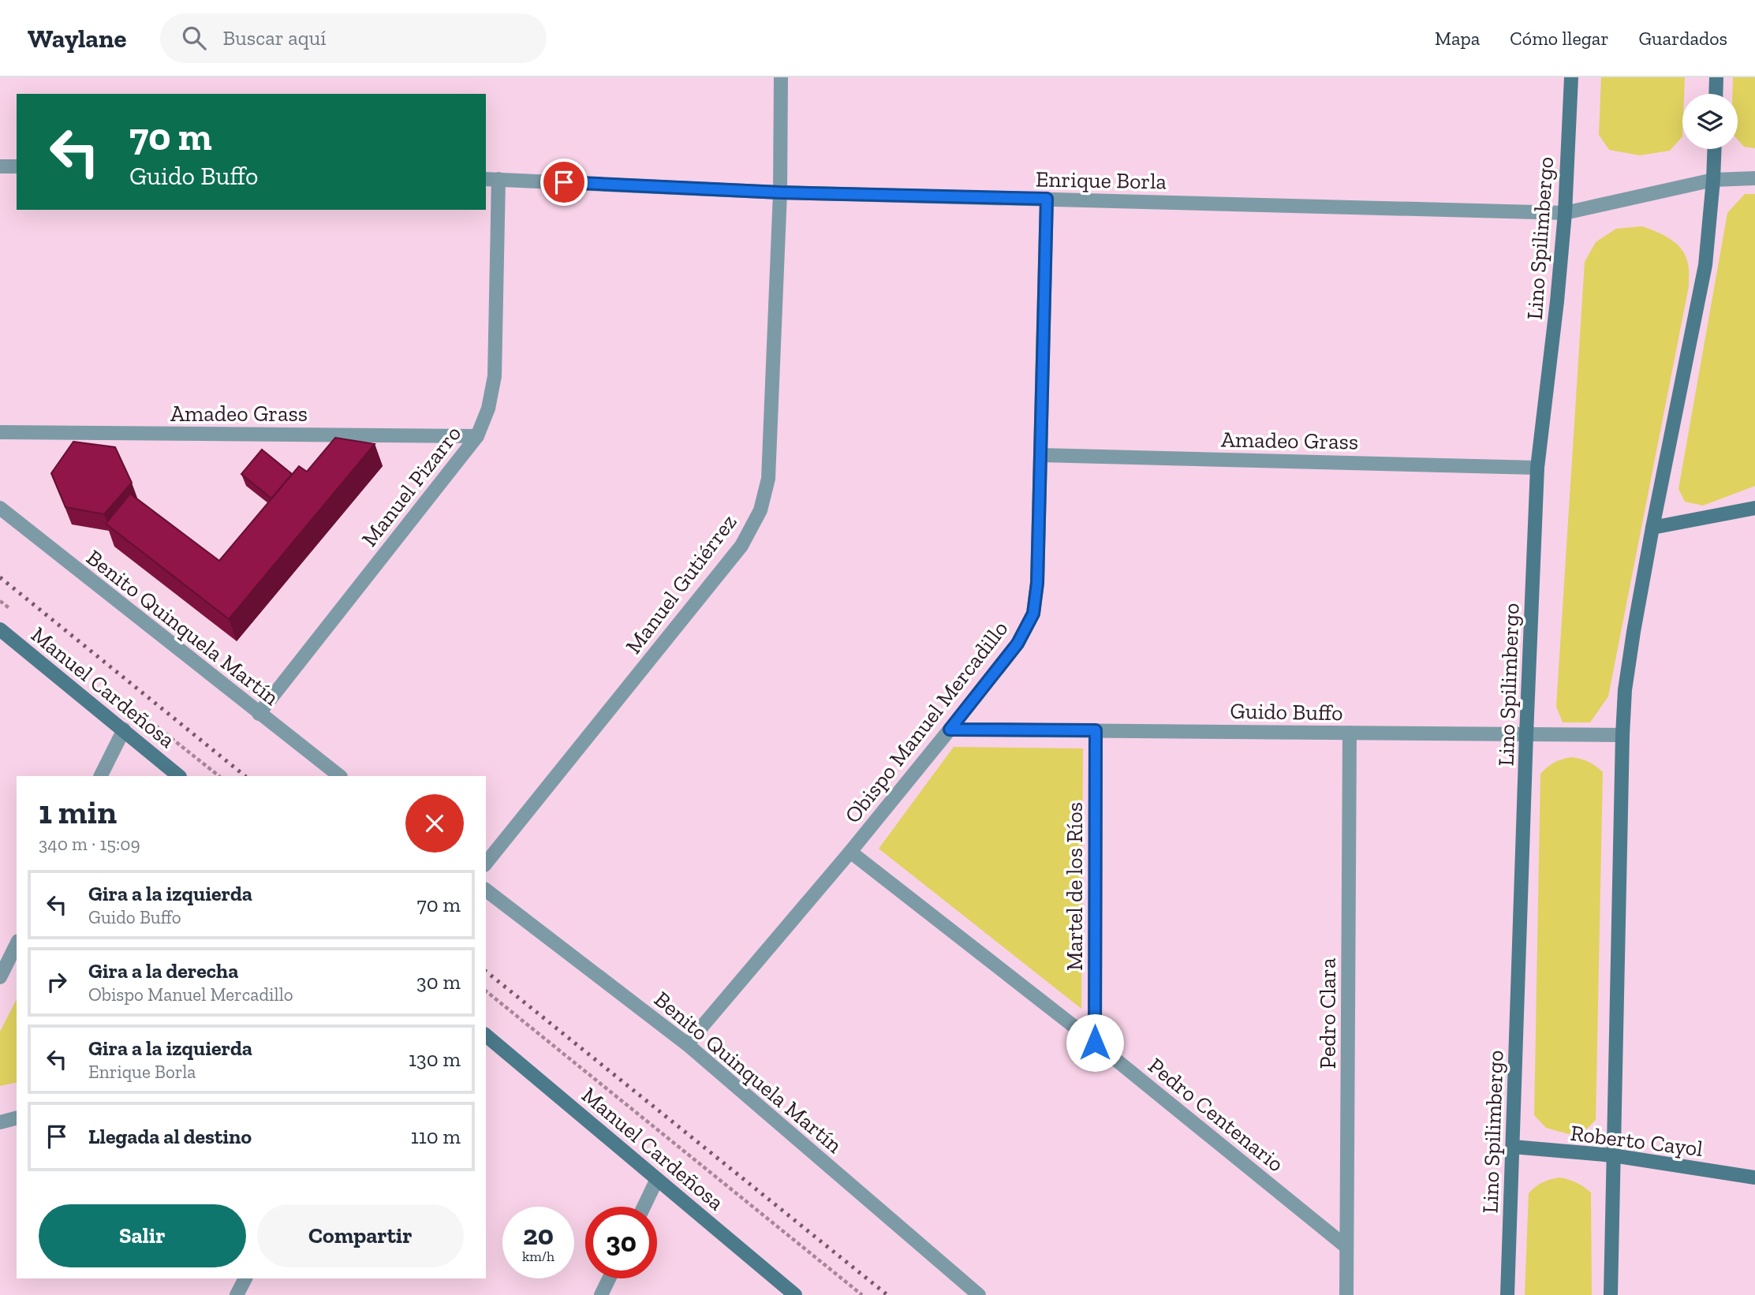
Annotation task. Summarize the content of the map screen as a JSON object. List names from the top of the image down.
{
  "streets": {
    "main road": ["Lino Spilimbergo", "Manuel Cardeñosa", "Roberto Cayol"],
    "street": [
      "Enrique Borla",
      "Amadeo Grass",
      "Manuel Pizarro",
      "Manuel Gutiérrez",
      "Benito Quinquela Martín",
      "Guido Buffo",
      "Obispo Manuel Mercadillo",
      "Martel de los Ríos",
      "Pedro Clara",
      "Pedro Centenario"
    ]
  },
  "crossings": [
    ["Enrique Borla", "Lino Spilimbergo"],
    ["Enrique Borla", "Manuel Pizarro"],
    ["Enrique Borla", "Manuel Gutiérrez"],
    ["Enrique Borla", "Obispo Manuel Mercadillo"],
    ["Lino Spilimbergo", "Amadeo Grass"],
    ["Lino Spilimbergo", "Guido Buffo"],
    ["Lino Spilimbergo", "Roberto Cayol"],
    ["Amadeo Grass", "Manuel Pizarro"],
    ["Amadeo Grass", "Obispo Manuel Mercadillo"],
    ["Manuel Pizarro", "Benito Quinquela Martín"],
    ["Benito Quinquela Martín", "Obispo Manuel Mercadillo"],
    ["Guido Buffo", "Obispo Manuel Mercadillo"],
    ["Guido Buffo", "Martel de los Ríos"],
    ["Guido Buffo", "Pedro Clara"],
    ["Obispo Manuel Mercadillo", "Pedro Centenario"],
    ["Martel de los Ríos", "Pedro Centenario"],
    ["Pedro Clara", "Pedro Centenario"]
  ],
  "page": {
    "header": "Waylane",
    "search": "Buscar aquí",
    "nav": ["Mapa", "Cómo llegar", "Guardados"],
    "turn": ["70 m", "Guido Buffo"],
    "heading": ["1 min", "340 m · 15:09"],
    "list": [
      {
        "name": "Gira a la izquierda",
        "note": "Guido Buffo",
        "value": "70 m"
      },
      {
        "name": "Gira a la derecha",
        "note": "Obispo Manuel Mercadillo",
        "value": "30 m"
      },
      {
        "name": "Gira a la izquierda",
        "note": "Enrique Borla",
        "value": "130 m"
      },
      {
        "name": "Llegada al destino",
        "value": "110 m"
      }
    ],
    "buttons": ["Salir", "Compartir"],
    "speed": "20 km/h",
    "limit": "30"
  }
}
